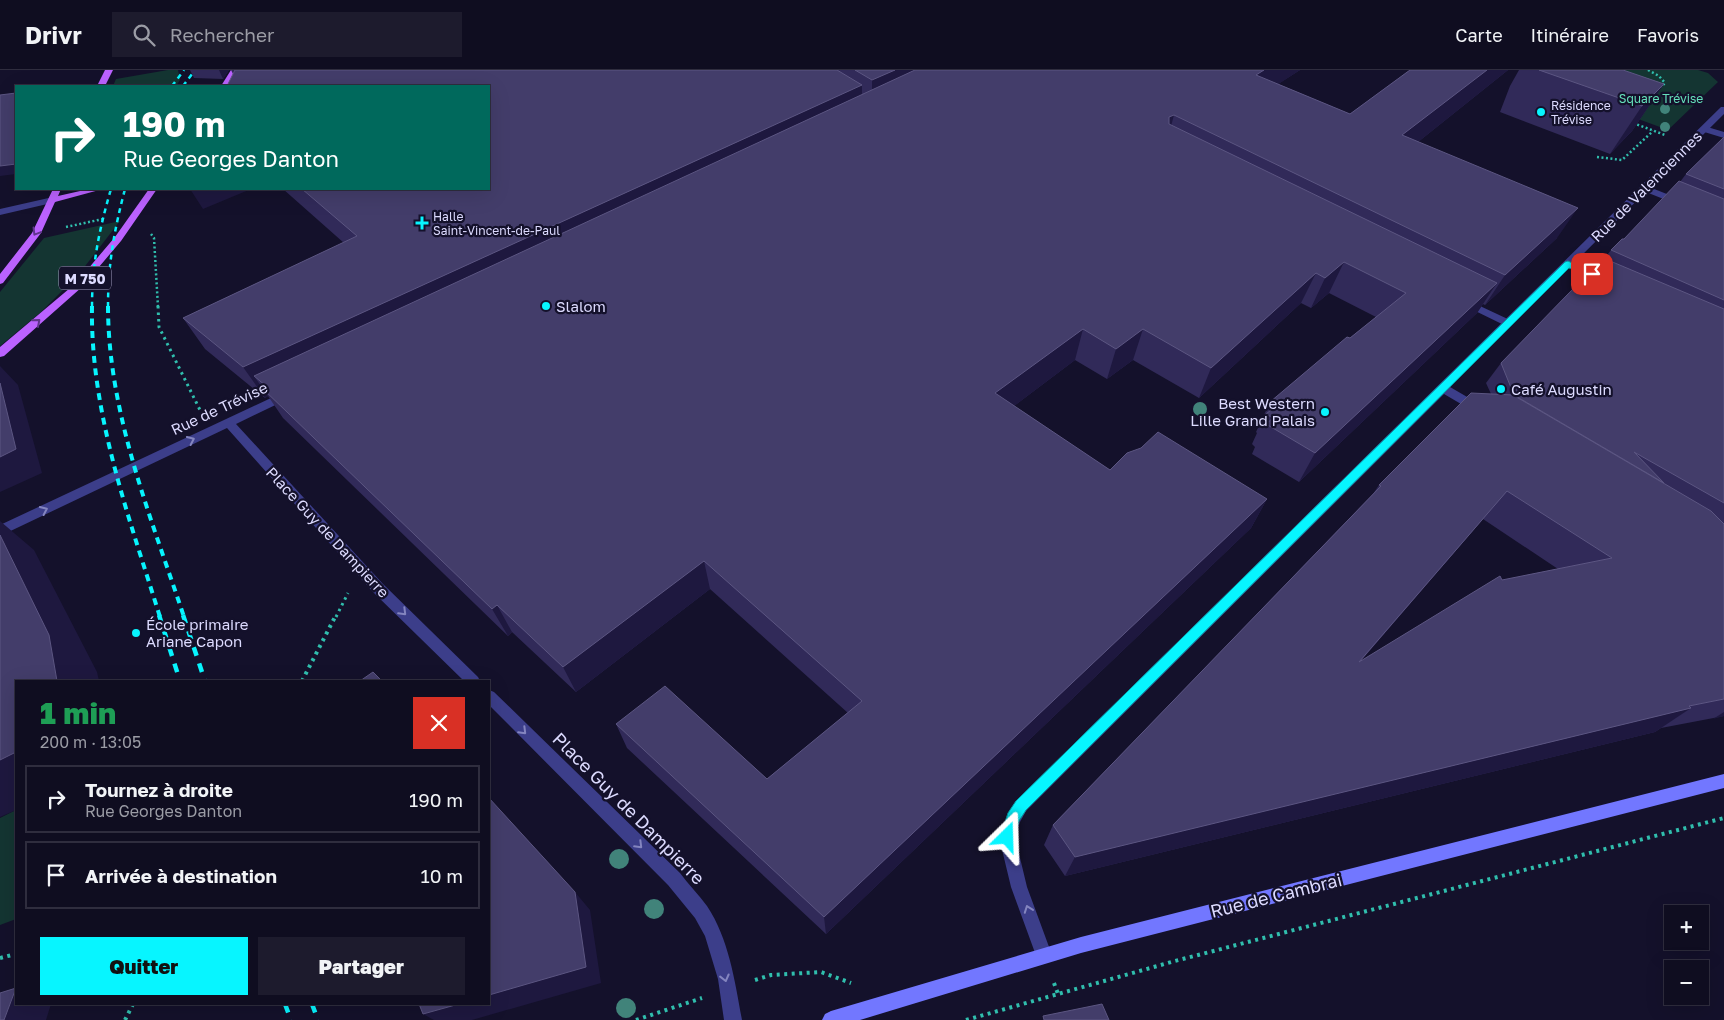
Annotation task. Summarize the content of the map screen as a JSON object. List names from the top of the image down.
{
  "streets": {
    "main road": ["M 750", "Rue de Cambrai"],
    "street": ["Rue de Valenciennes", "Rue de Trévise", "Place Guy de Dampierre"]
  },
  "crossings": [
    ["Rue de Valenciennes", "Rue de Cambrai"],
    ["Rue de Trévise", "Place Guy de Dampierre"]
  ],
  "one_way": ["Rue de Valenciennes", "Rue de Trévise", "Place Guy de Dampierre"],
  "parks": ["Square Trévise"],
  "places": {
    "other": [
      "Résidence Trévise",
      "Slalom",
      "Café Augustin",
      "Best Western Lille Grand Palais",
      "École primaire Ariane Capon"
    ],
    "health": ["Halle Saint-Vincent-de-Paul"]
  },
  "page": {
    "header": "Drivr",
    "search": "Rechercher",
    "nav": ["Carte", "Itinéraire", "Favoris"],
    "turn": ["190 m", "Rue Georges Danton"],
    "heading": ["1 min", "200 m · 13:05"],
    "list": [
      {
        "name": "Tournez à droite",
        "note": "Rue Georges Danton",
        "value": "190 m"
      },
      {
        "name": "Arrivée à destination",
        "value": "10 m"
      }
    ],
    "map_buttons": ["+", "−"],
    "buttons": ["Quitter", "Partager"]
  }
}
